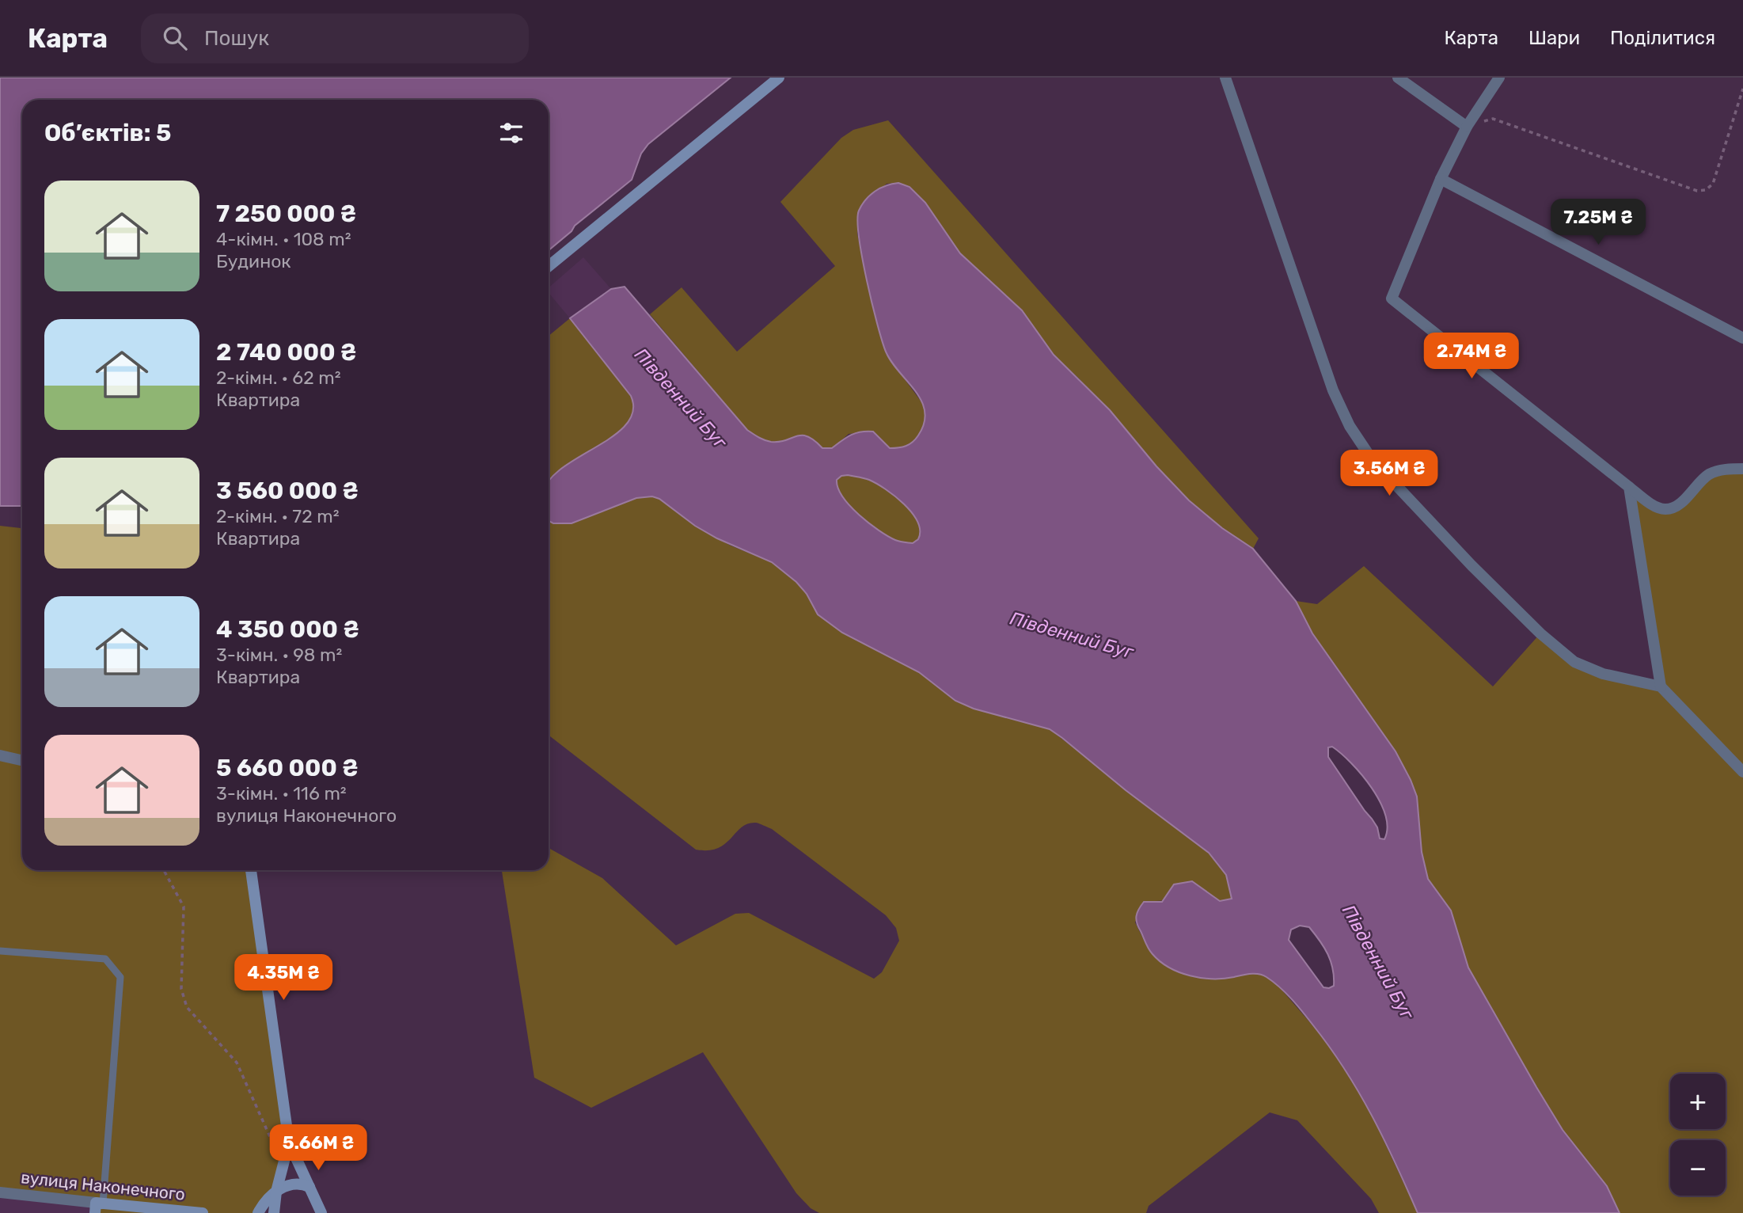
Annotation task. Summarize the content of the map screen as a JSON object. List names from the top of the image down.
{
  "streets": {
    "street": ["вулиця Наконечного"]
  },
  "water": ["Південний Буг"],
  "page": {
    "header": "Карта",
    "search": "Пошук",
    "nav": ["Карта", "Шари", "Поділитися"],
    "heading": "Об’єктів: 5",
    "list": [
      {
        "name": "7 250 000 ₴",
        "note": "4-кімн. · 108 m² · Будинок"
      },
      {
        "name": "2 740 000 ₴",
        "note": "2-кімн. · 62 m² · Квартира"
      },
      {
        "name": "3 560 000 ₴",
        "note": "2-кімн. · 72 m² · Квартира"
      },
      {
        "name": "4 350 000 ₴",
        "note": "3-кімн. · 98 m² · Квартира"
      },
      {
        "name": "5 660 000 ₴",
        "note": "3-кімн. · 116 m² · вулиця Наконечного"
      }
    ],
    "price": [
      "7.25M ₴",
      "2.74M ₴",
      "3.56M ₴",
      "4.35M ₴",
      "5.66M ₴"
    ],
    "map_buttons": ["+", "−"]
  }
}
